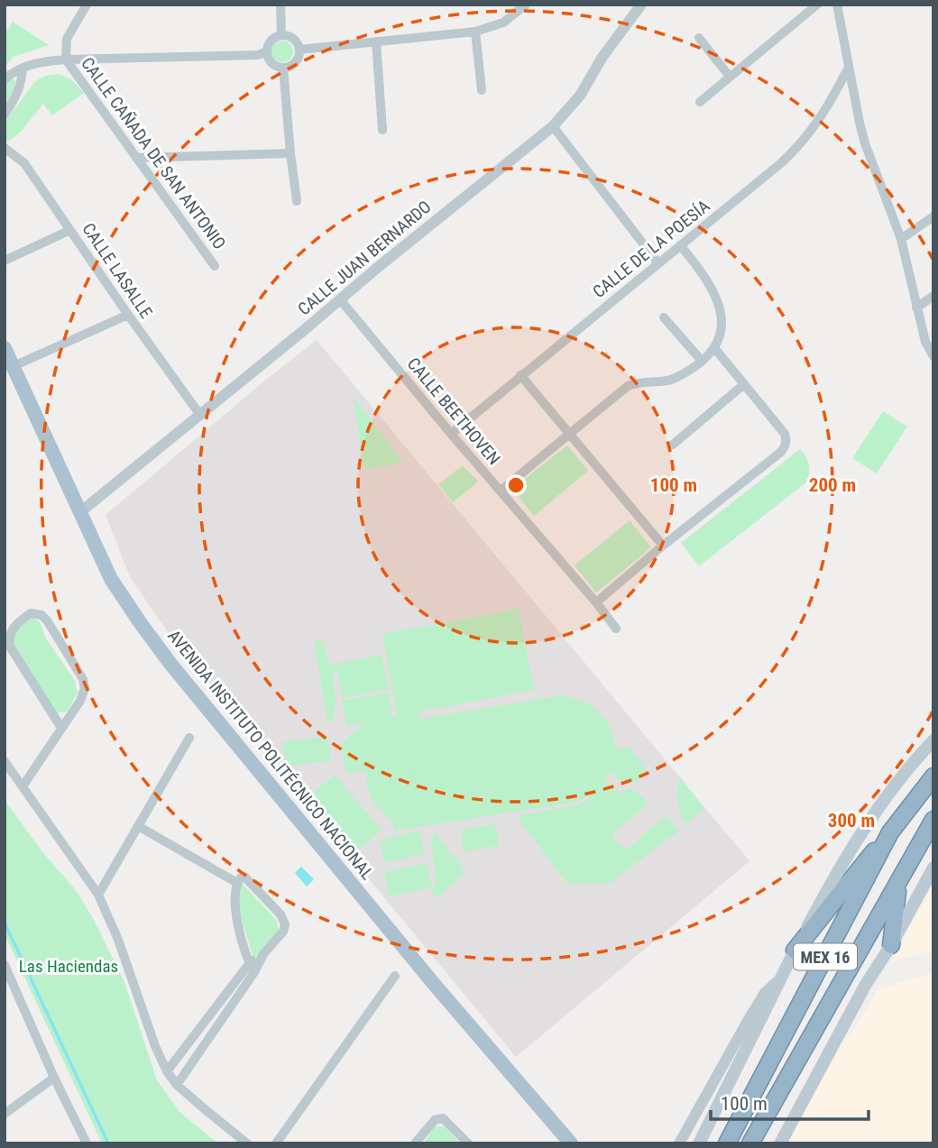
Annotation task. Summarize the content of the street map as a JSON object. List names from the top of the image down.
{
  "streets": {
    "highway": ["MEX 16"],
    "main road": ["AVENIDA INSTITUTO POLITÉCNICO NACIONAL"],
    "street": [
      "CALLE CAÑADA DE SAN ANTONIO",
      "CALLE DE LA POESÍA",
      "CALLE JUAN BERNARDO",
      "CALLE LASALLE",
      "CALLE BEETHOVEN"
    ]
  },
  "crossings": [
    ["CALLE DE LA POESÍA", "CALLE BEETHOVEN"],
    ["CALLE JUAN BERNARDO", "CALLE LASALLE"],
    ["CALLE JUAN BERNARDO", "CALLE BEETHOVEN"],
    ["CALLE JUAN BERNARDO", "AVENIDA INSTITUTO POLITÉCNICO NACIONAL"]
  ],
  "parks": ["Las Haciendas"],
  "scale_bar": "100 m",
  "rings": ["100 m", "200 m", "300 m"]
}
